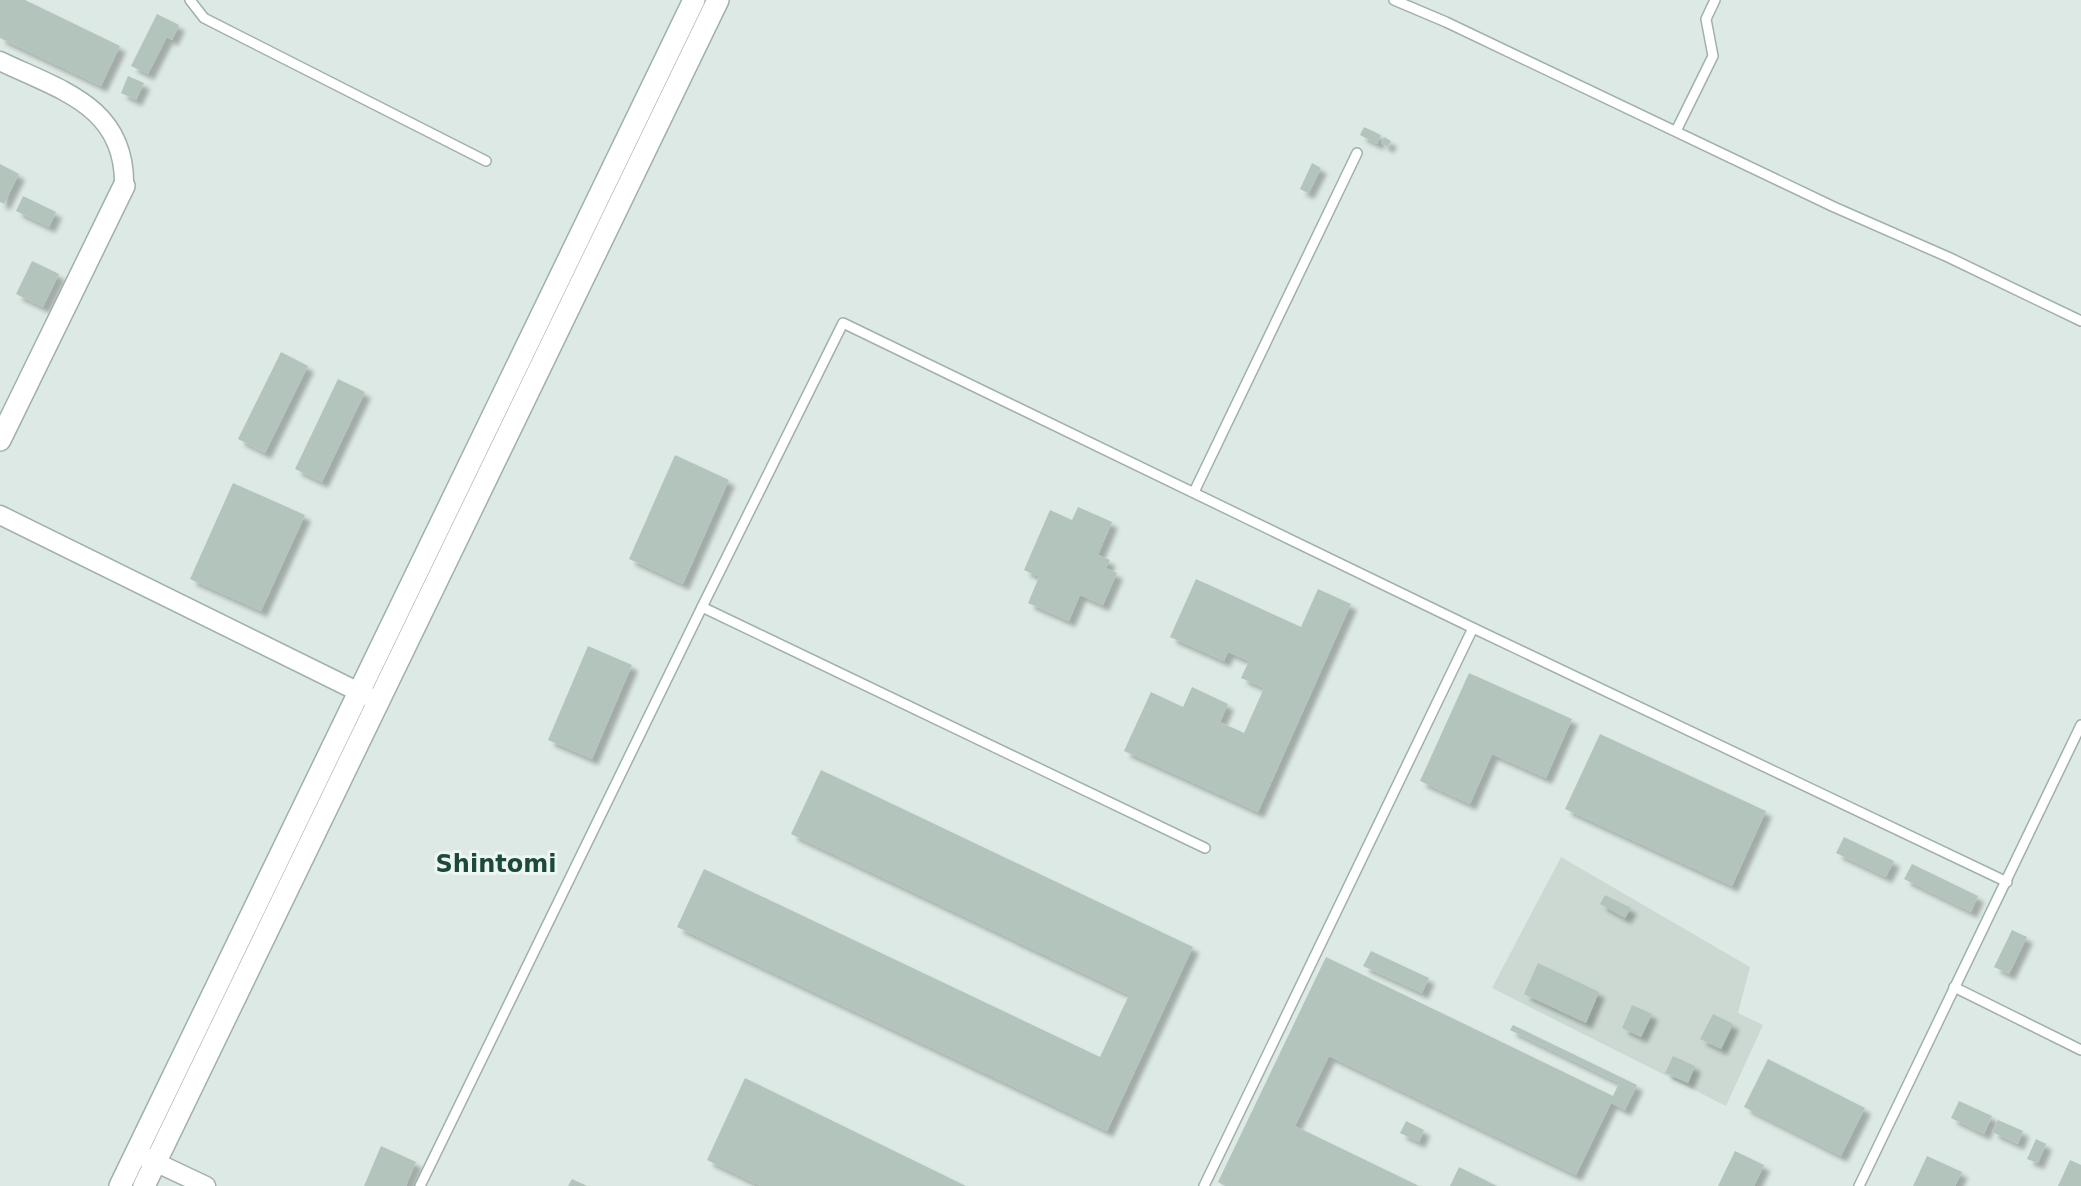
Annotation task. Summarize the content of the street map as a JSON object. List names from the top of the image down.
{
  "districts": ["Shintomi"]
}
